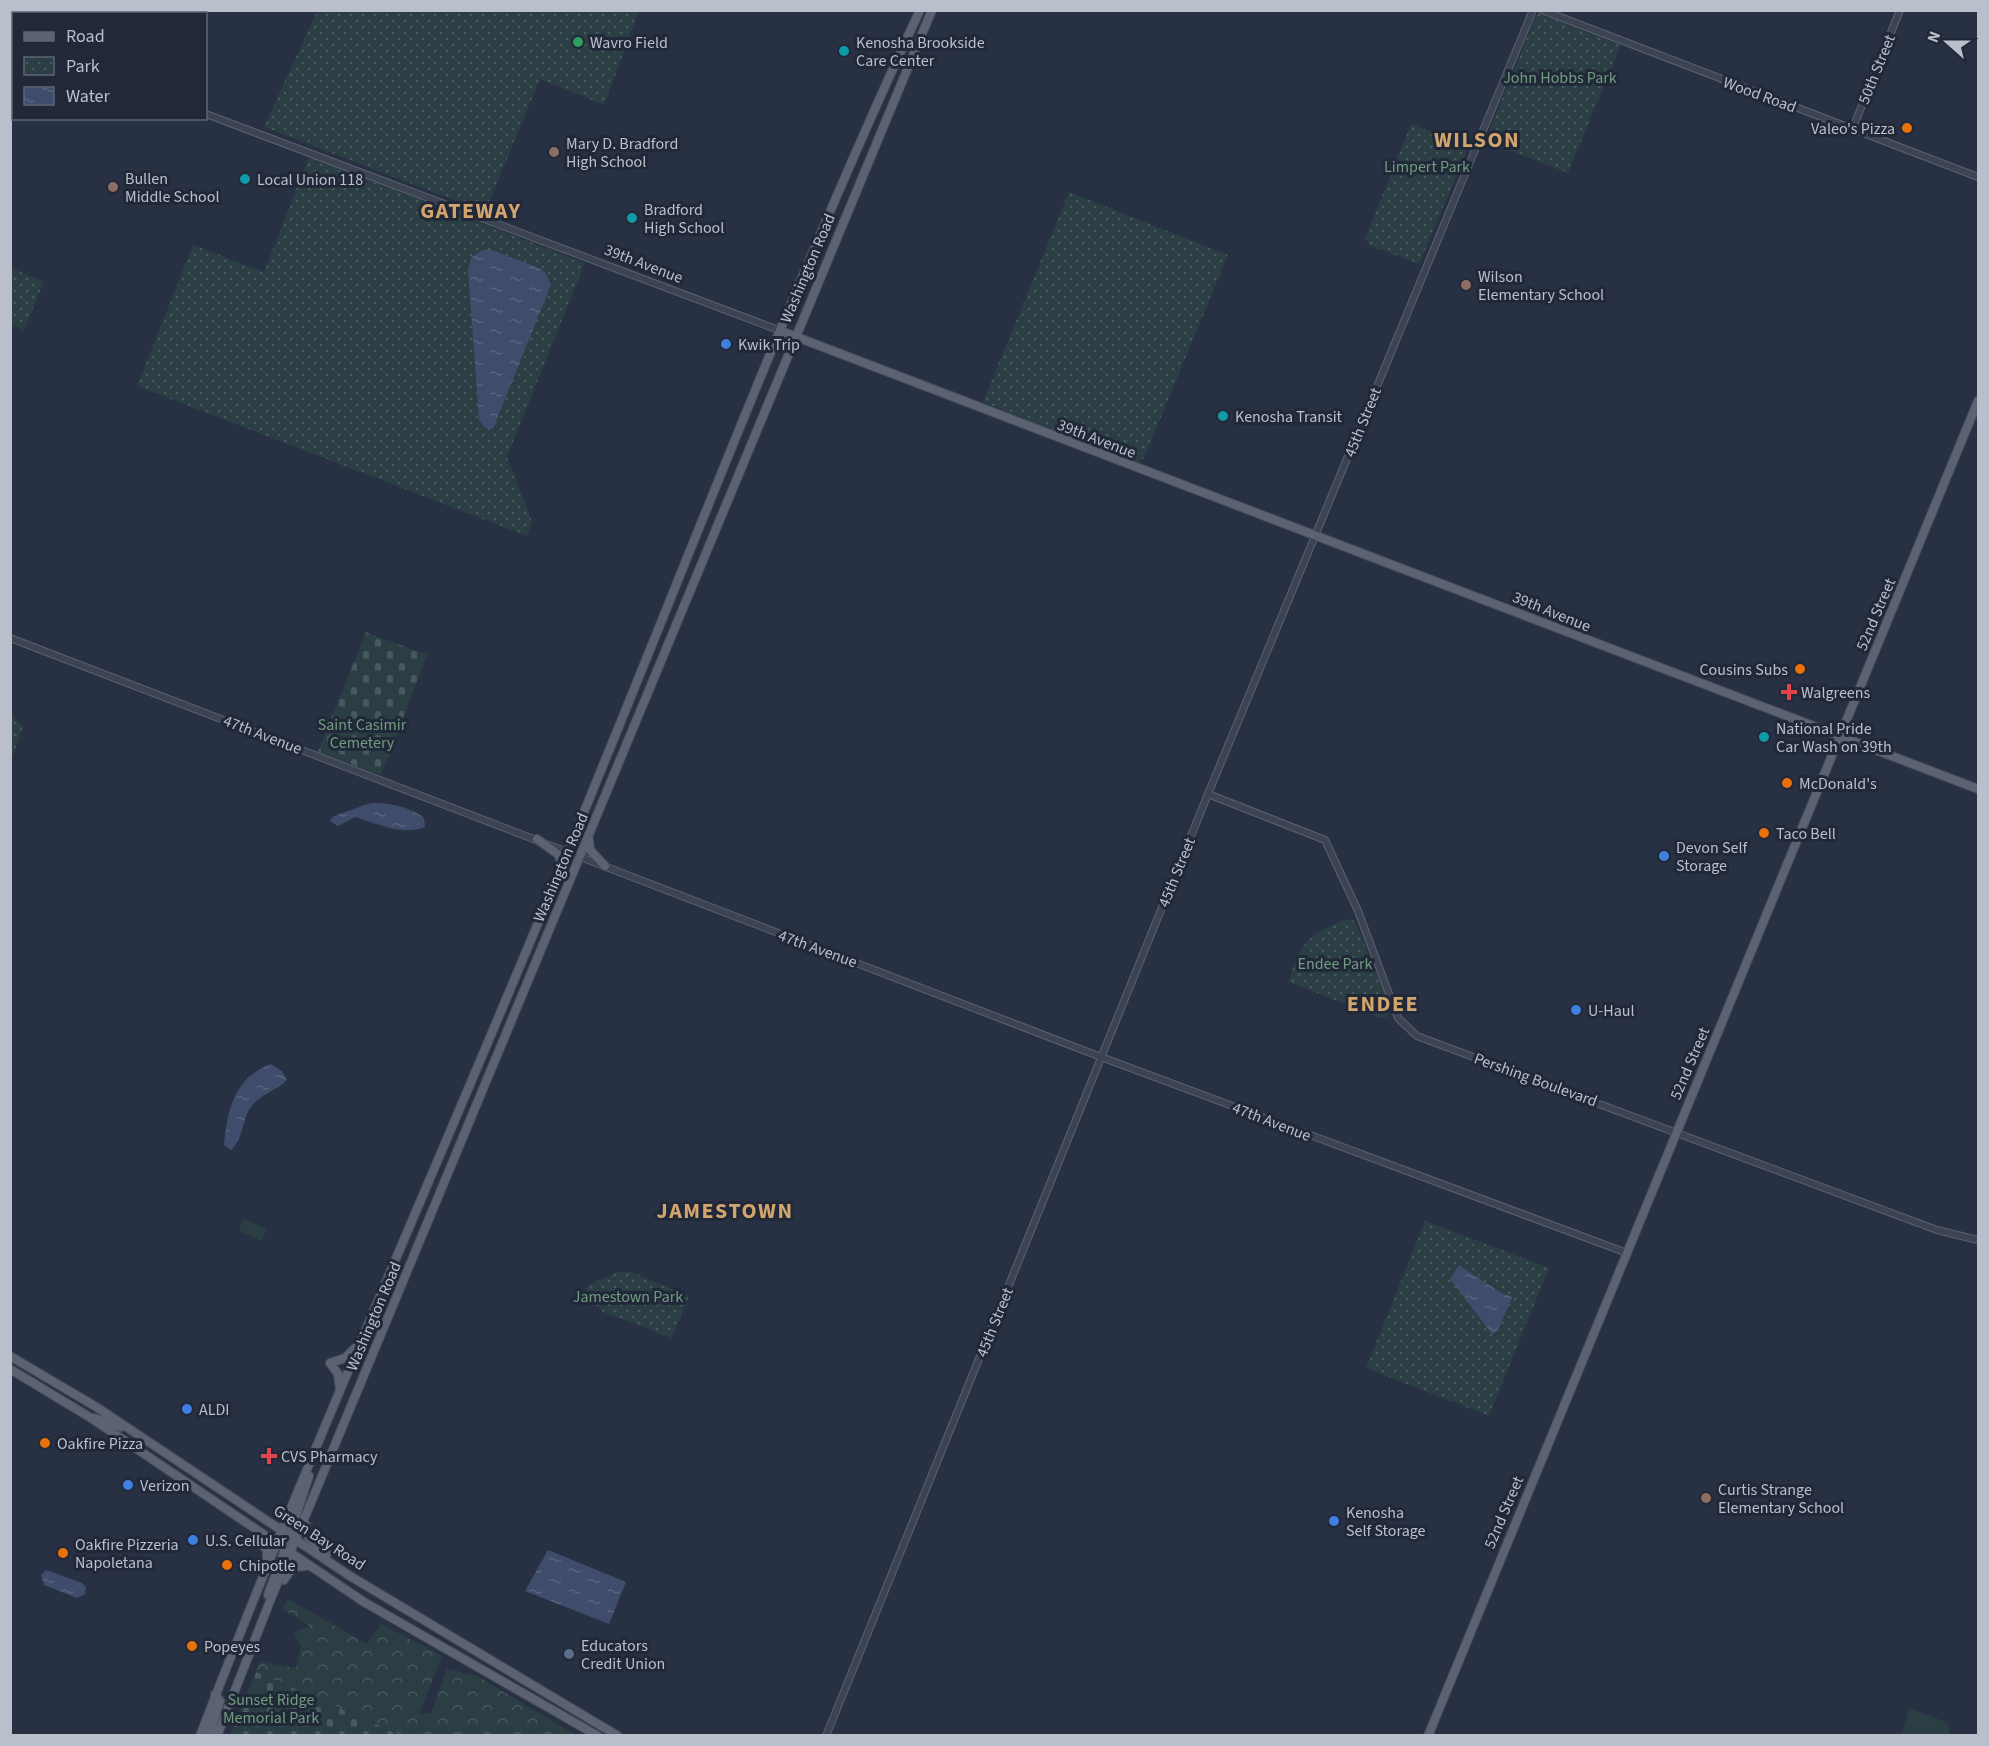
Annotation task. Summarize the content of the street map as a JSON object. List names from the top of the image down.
{
  "streets": {
    "main road": [
      "39th Avenue",
      "Washington Road",
      "52nd Street",
      "Green Bay Road"
    ],
    "street": [
      "50th Street",
      "Wood Road",
      "45th Street",
      "47th Avenue",
      "Pershing Boulevard"
    ]
  },
  "crossings": [
    ["50th Street", "Wood Road"],
    ["39th Avenue", "Washington Road"],
    ["39th Avenue", "45th Street"],
    ["39th Avenue", "52nd Street"],
    ["Washington Road", "47th Avenue"],
    ["Washington Road", "Green Bay Road"],
    ["45th Street", "47th Avenue"],
    ["45th Street", "Pershing Boulevard"],
    ["52nd Street", "47th Avenue"],
    ["52nd Street", "Pershing Boulevard"]
  ],
  "districts": [
    "WILSON",
    "GATEWAY",
    "ENDEE",
    "JAMESTOWN"
  ],
  "parks": [
    "John Hobbs Park",
    "Limpert Park",
    "Saint Casimir Cemetery",
    "Endee Park",
    "Jamestown Park",
    "Sunset Ridge Memorial Park"
  ],
  "places": {
    "other": [
      "Wavro Field",
      "Kenosha Brookside Care Center",
      "Valeo's Pizza",
      "Mary D. Bradford High School",
      "Local Union 118",
      "Bullen Middle School",
      "Bradford High School",
      "Wilson Elementary School",
      "Kwik Trip",
      "Kenosha Transit",
      "Cousins Subs",
      "National Pride Car Wash on 39th",
      "McDonald's",
      "Taco Bell",
      "Devon Self Storage",
      "U-Haul",
      "ALDI",
      "Oakfire Pizza",
      "Verizon",
      "Curtis Strange Elementary School",
      "Kenosha Self Storage",
      "U.S. Cellular",
      "Oakfire Pizzeria Napoletana",
      "Chipotle",
      "Popeyes",
      "Educators Credit Union"
    ],
    "health": ["Walgreens", "CVS Pharmacy"]
  },
  "legend": ["Road", "Park", "Water"],
  "north": "left"
}
